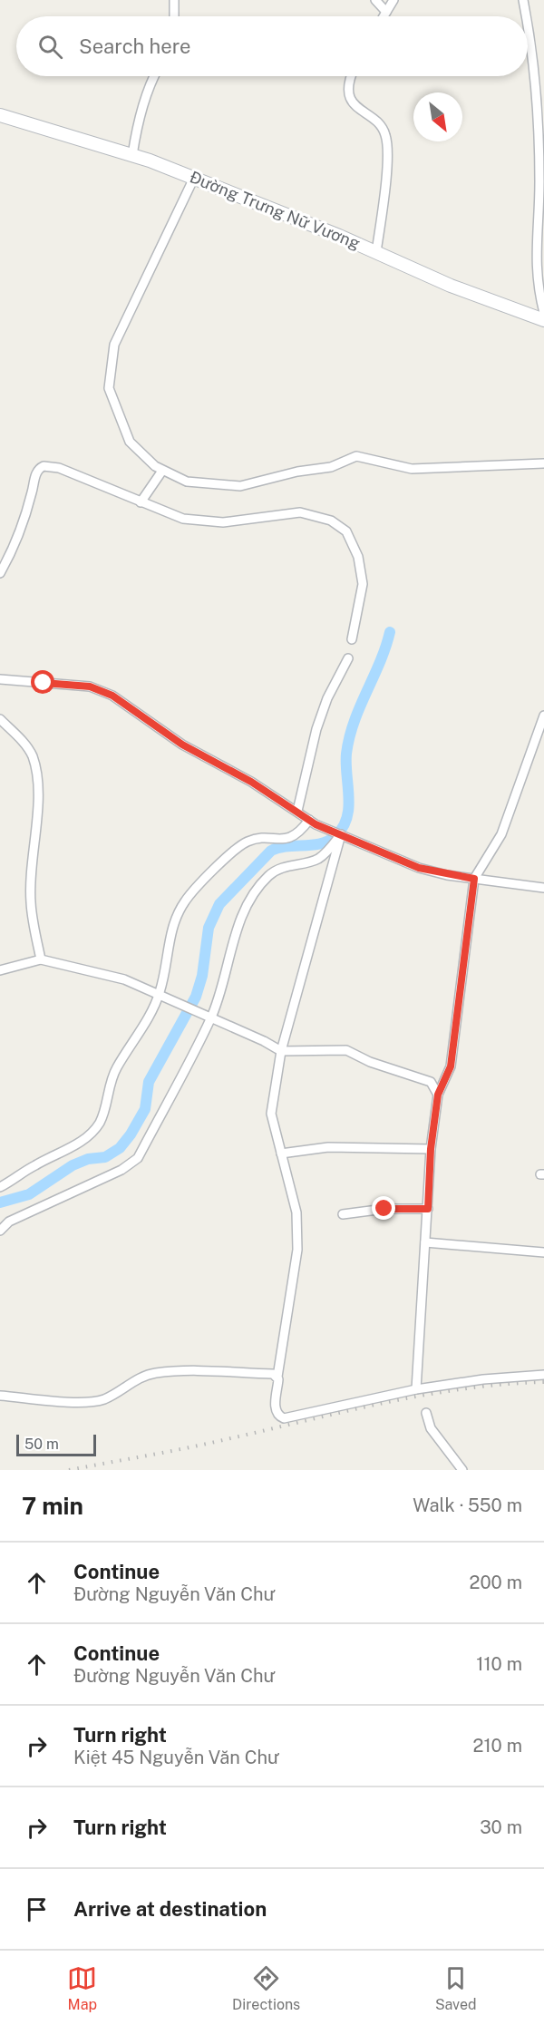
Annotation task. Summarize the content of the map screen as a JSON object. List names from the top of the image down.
{
  "streets": {
    "street": ["Đường Trưng Nữ Vương"]
  },
  "scale_bar": "50 m",
  "north": "bottom right",
  "page": {
    "search": "Search here",
    "scale": "50 m",
    "heading": ["7 min", "Walk · 550 m"],
    "list": [
      ["Continue", "Đường Nguyễn Văn Chư", "200 m"],
      ["Continue", "Đường Nguyễn Văn Chư", "110 m"],
      ["Turn right", "Kiệt 45 Nguyễn Văn Chư", "210 m"],
      ["Turn right", "30 m"],
      "Arrive at destination"
    ],
    "nav": ["Map", "Directions", "Saved"]
  }
}
